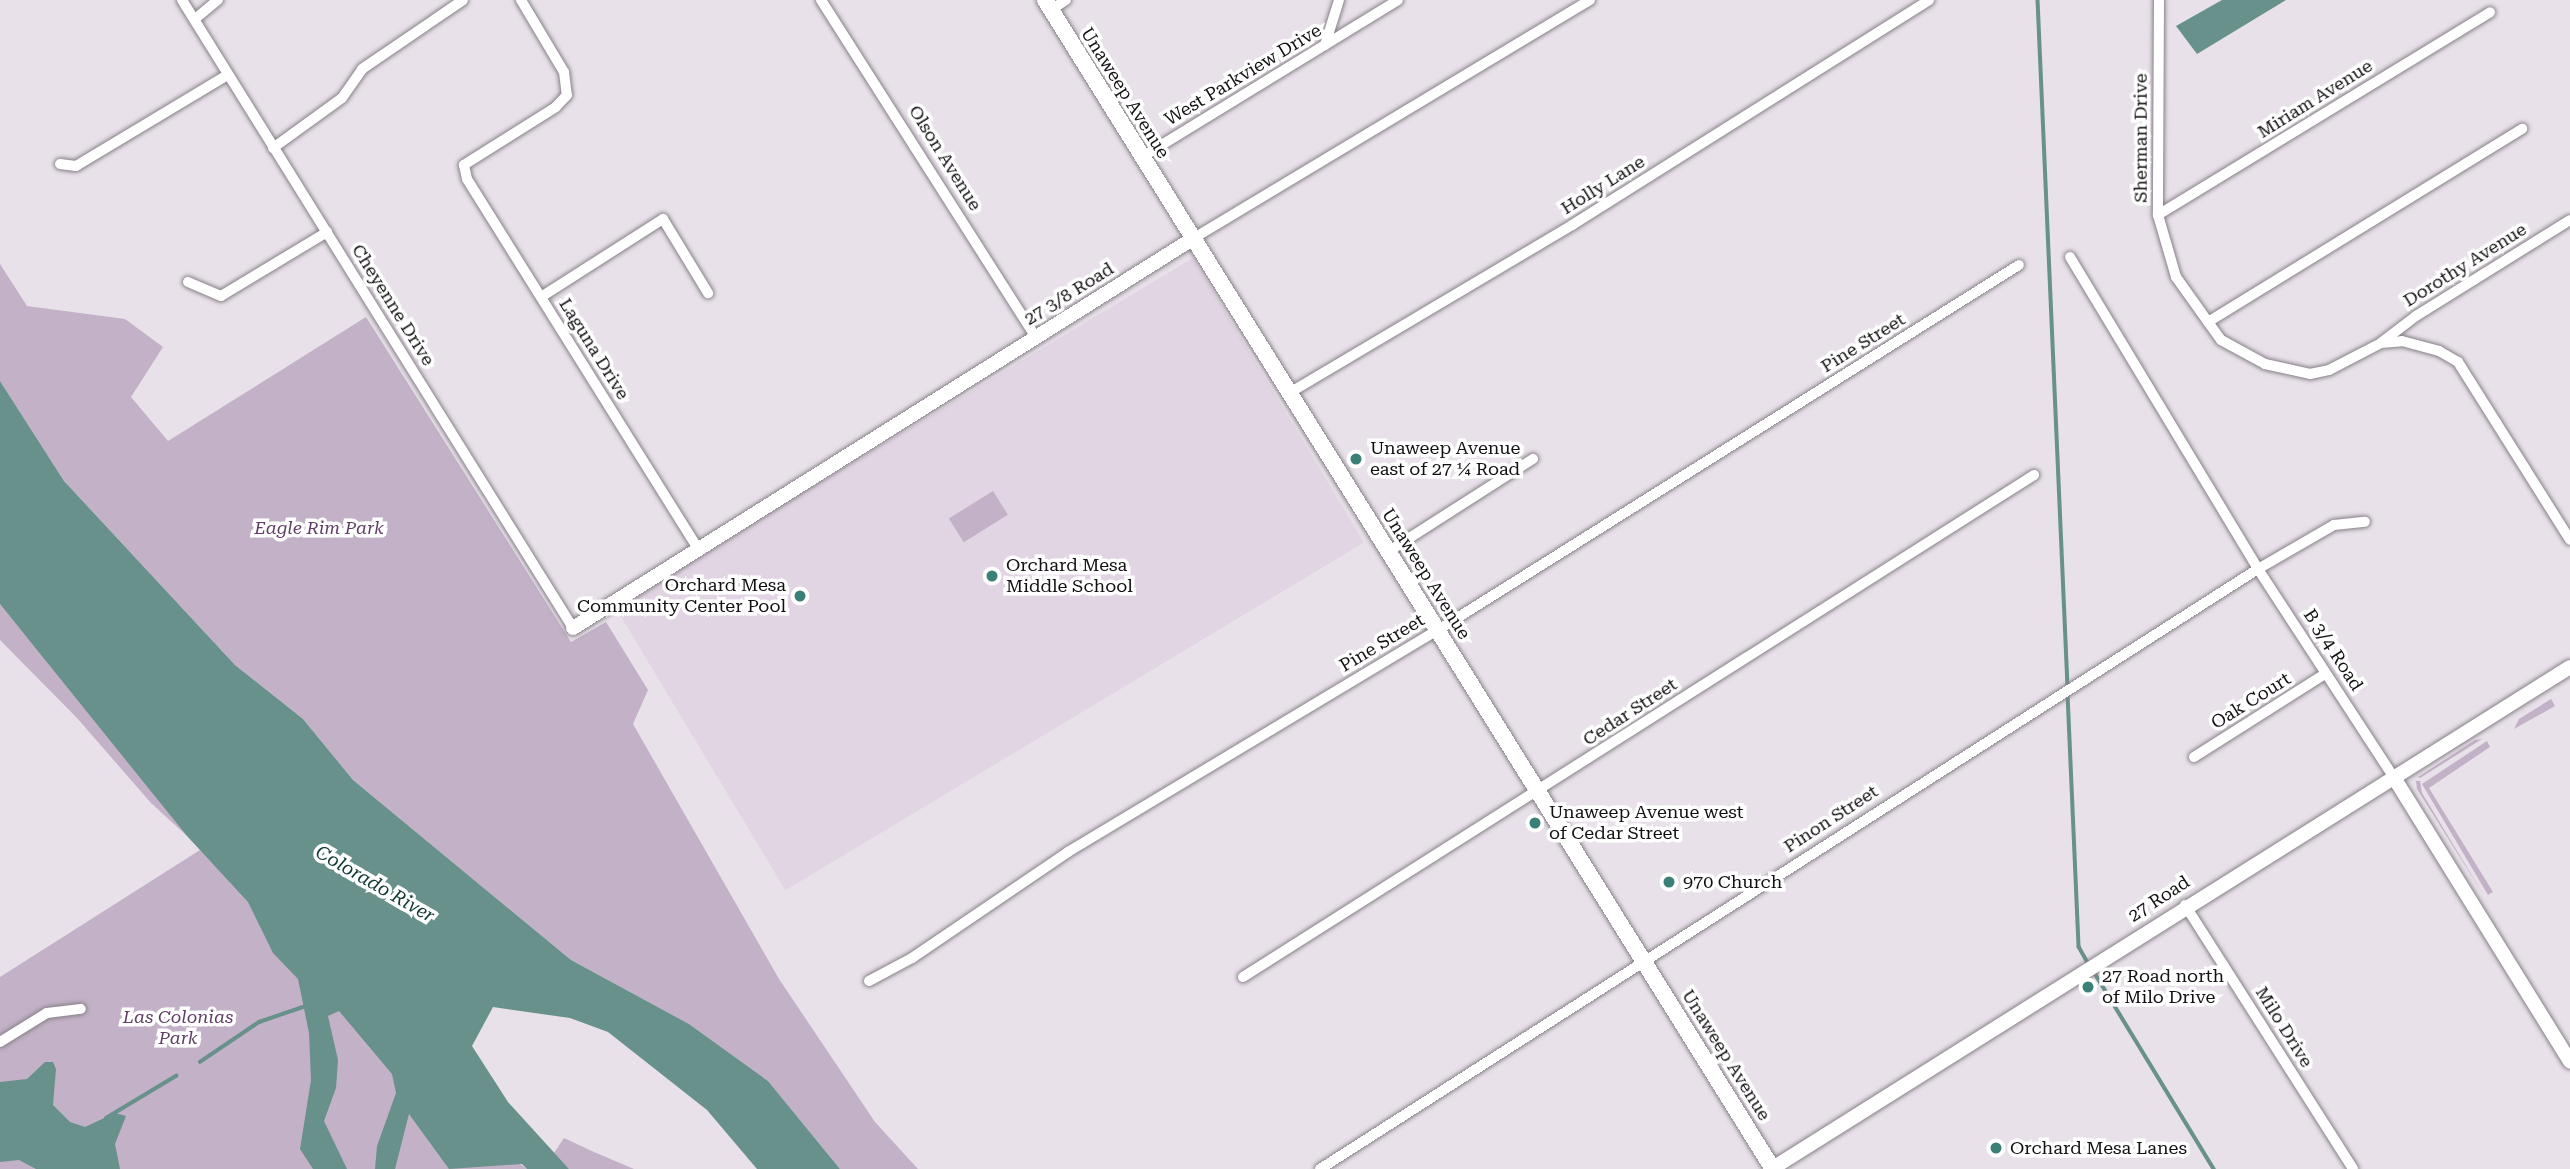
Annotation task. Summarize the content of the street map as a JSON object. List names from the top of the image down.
{
  "streets": {
    "main road": ["Unaweep Avenue"],
    "street": [
      "West Parkview Drive",
      "Miriam Avenue",
      "Sherman Drive",
      "Olson Avenue",
      "Holly Lane",
      "Dorothy Avenue",
      "27 3/8 Road",
      "Cheyenne Drive",
      "Pine Street",
      "Laguna Drive",
      "B 3/4 Road",
      "Oak Court",
      "Cedar Street",
      "Pinon Street",
      "27 Road",
      "Milo Drive"
    ]
  },
  "crossings": [
    ["West Parkview Drive", "Unaweep Avenue"],
    ["Unaweep Avenue", "Holly Lane"],
    ["Unaweep Avenue", "27 3/8 Road"],
    ["Unaweep Avenue", "Pine Street"],
    ["Unaweep Avenue", "Cedar Street"],
    ["Unaweep Avenue", "Pinon Street"],
    ["Unaweep Avenue", "27 Road"],
    ["Miriam Avenue", "Sherman Drive"],
    ["Sherman Drive", "Dorothy Avenue"],
    ["Olson Avenue", "27 3/8 Road"],
    ["27 3/8 Road", "Cheyenne Drive"],
    ["27 3/8 Road", "Laguna Drive"],
    ["B 3/4 Road", "Oak Court"],
    ["B 3/4 Road", "Pinon Street"],
    ["B 3/4 Road", "27 Road"],
    ["27 Road", "Milo Drive"]
  ],
  "water": ["Colorado River"],
  "parks": ["Eagle Rim Park", "Las Colonias Park"],
  "places": [
    "Unaweep Avenue east of 27 ¼ Road",
    "Orchard Mesa Middle School",
    "Orchard Mesa Community Center Pool",
    "Unaweep Avenue west of Cedar Street",
    "970 Church",
    "27 Road north of Milo Drive",
    "Orchard Mesa Lanes"
  ]
}
